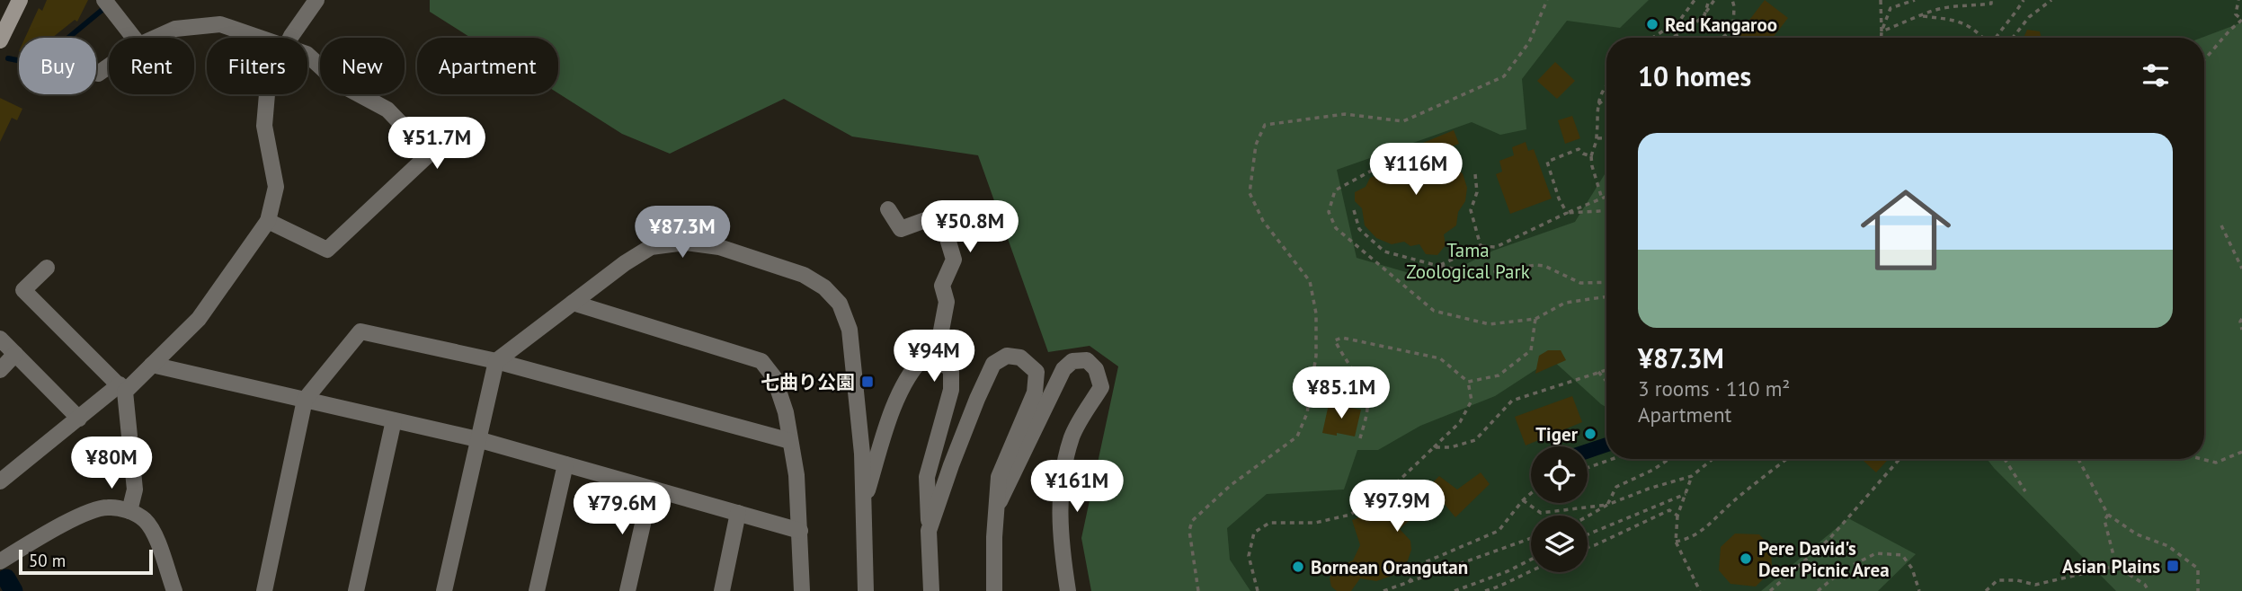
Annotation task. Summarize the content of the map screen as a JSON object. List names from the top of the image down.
{
  "parks": ["Tama Zoological Park"],
  "places": {
    "other": [
      "Red Kangaroo",
      "Tiger",
      "Pere David's Deer Picnic Area",
      "Bornean Orangutan"
    ],
    "transit": ["七曲り公園", "Asian Plains"]
  },
  "scale_bar": "50 m",
  "page": {
    "chip": [
      "Buy",
      "Rent",
      "Filters",
      "New",
      "Apartment"
    ],
    "heading": "10 homes",
    "list": [
      {
        "name": "¥87.3M",
        "note": "3 rooms · 110 m² · Apartment"
      }
    ],
    "price": [
      "¥51.7M",
      "¥116M",
      "¥50.8M",
      "¥87.3M",
      "¥94M",
      "¥85.1M",
      "¥80M",
      "¥161M",
      "¥97.9M",
      "¥79.6M"
    ],
    "scale": "50 m"
  }
}
